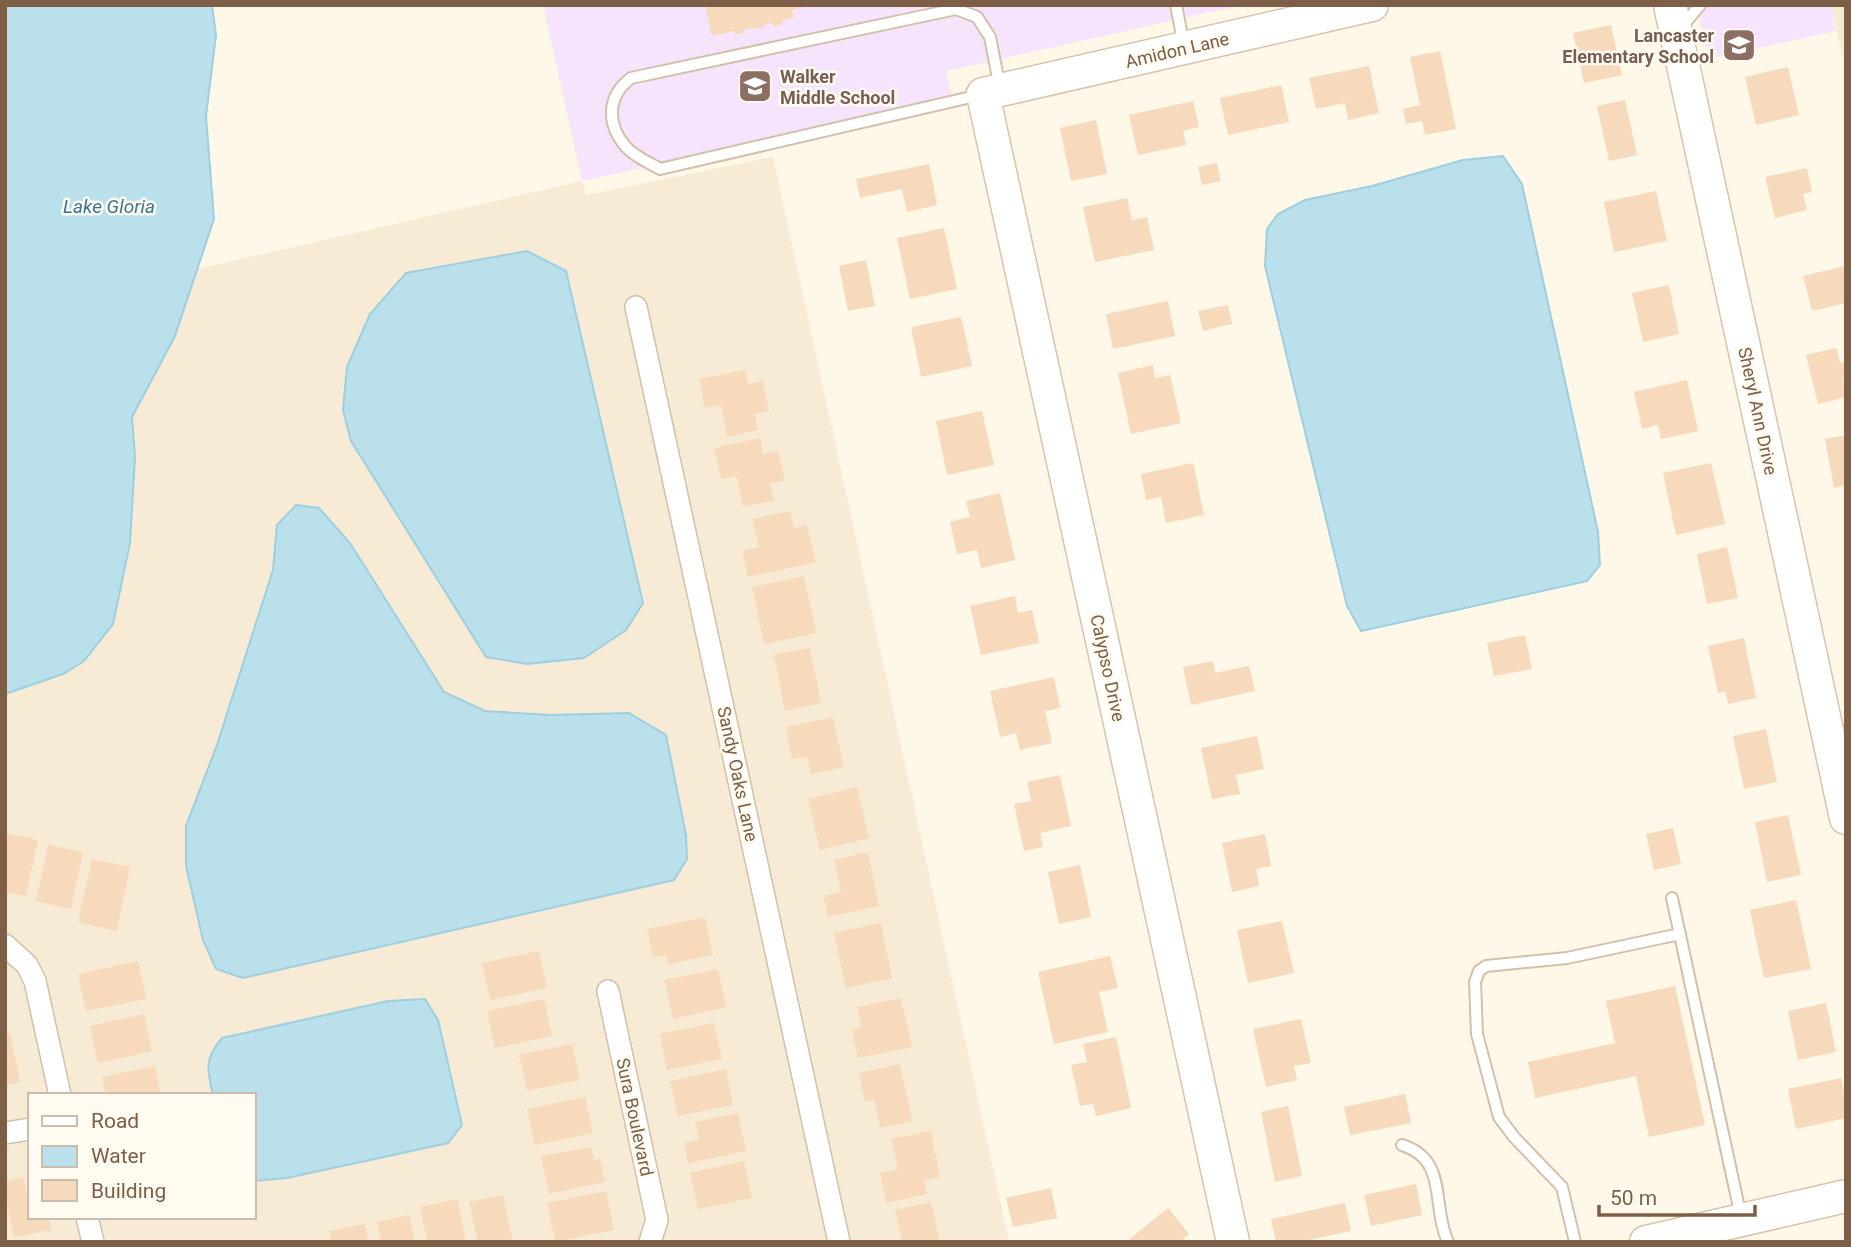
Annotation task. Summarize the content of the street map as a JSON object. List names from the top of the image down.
{
  "streets": {
    "street": [
      "Amidon Lane",
      "Sheryl Ann Drive",
      "Calypso Drive",
      "Sandy Oaks Lane",
      "Sura Boulevard"
    ]
  },
  "crossings": [
    ["Amidon Lane", "Calypso Drive"]
  ],
  "water": ["Lake Gloria"],
  "places": {
    "school or university": ["Lancaster Elementary School", "Walker Middle School"]
  },
  "legend": ["Road", "Water", "Building"],
  "scale_bar": "50 m"
}
